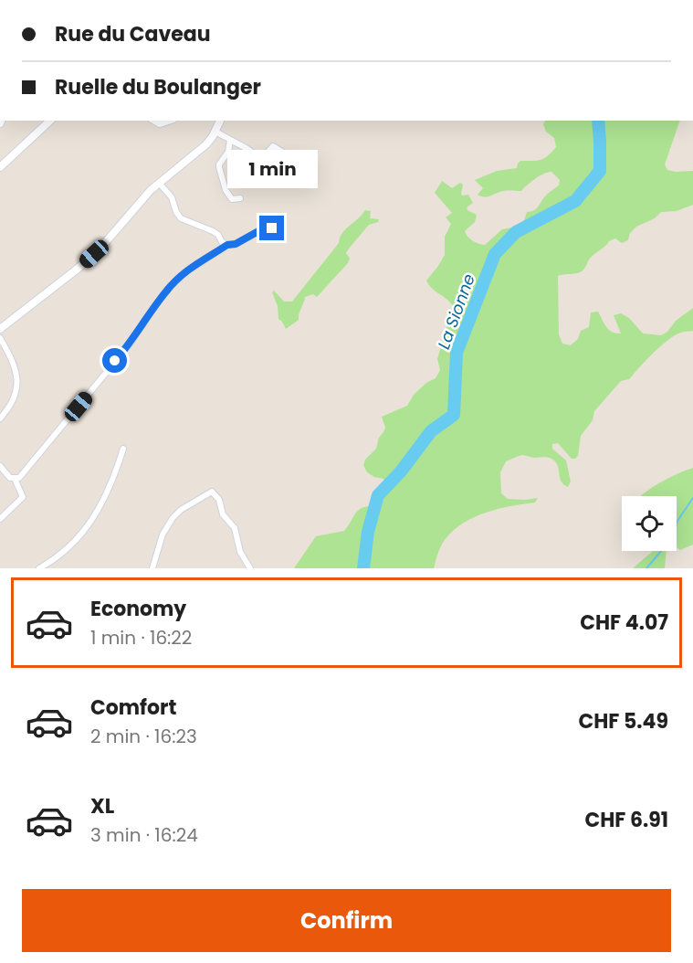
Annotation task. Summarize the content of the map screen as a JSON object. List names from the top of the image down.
{
  "water": ["La Sionne"],
  "page": {
    "banner": ["Rue du Caveau", "Ruelle du Boulanger"],
    "bubble": "1 min",
    "list": [
      {
        "name": "Economy",
        "note": "1 min · 16:22",
        "value": "CHF 4.07"
      },
      {
        "name": "Comfort",
        "note": "2 min · 16:23",
        "value": "CHF 5.49"
      },
      {
        "name": "XL",
        "note": "3 min · 16:24",
        "value": "CHF 6.91"
      }
    ],
    "buttons": "Confirm"
  }
}
